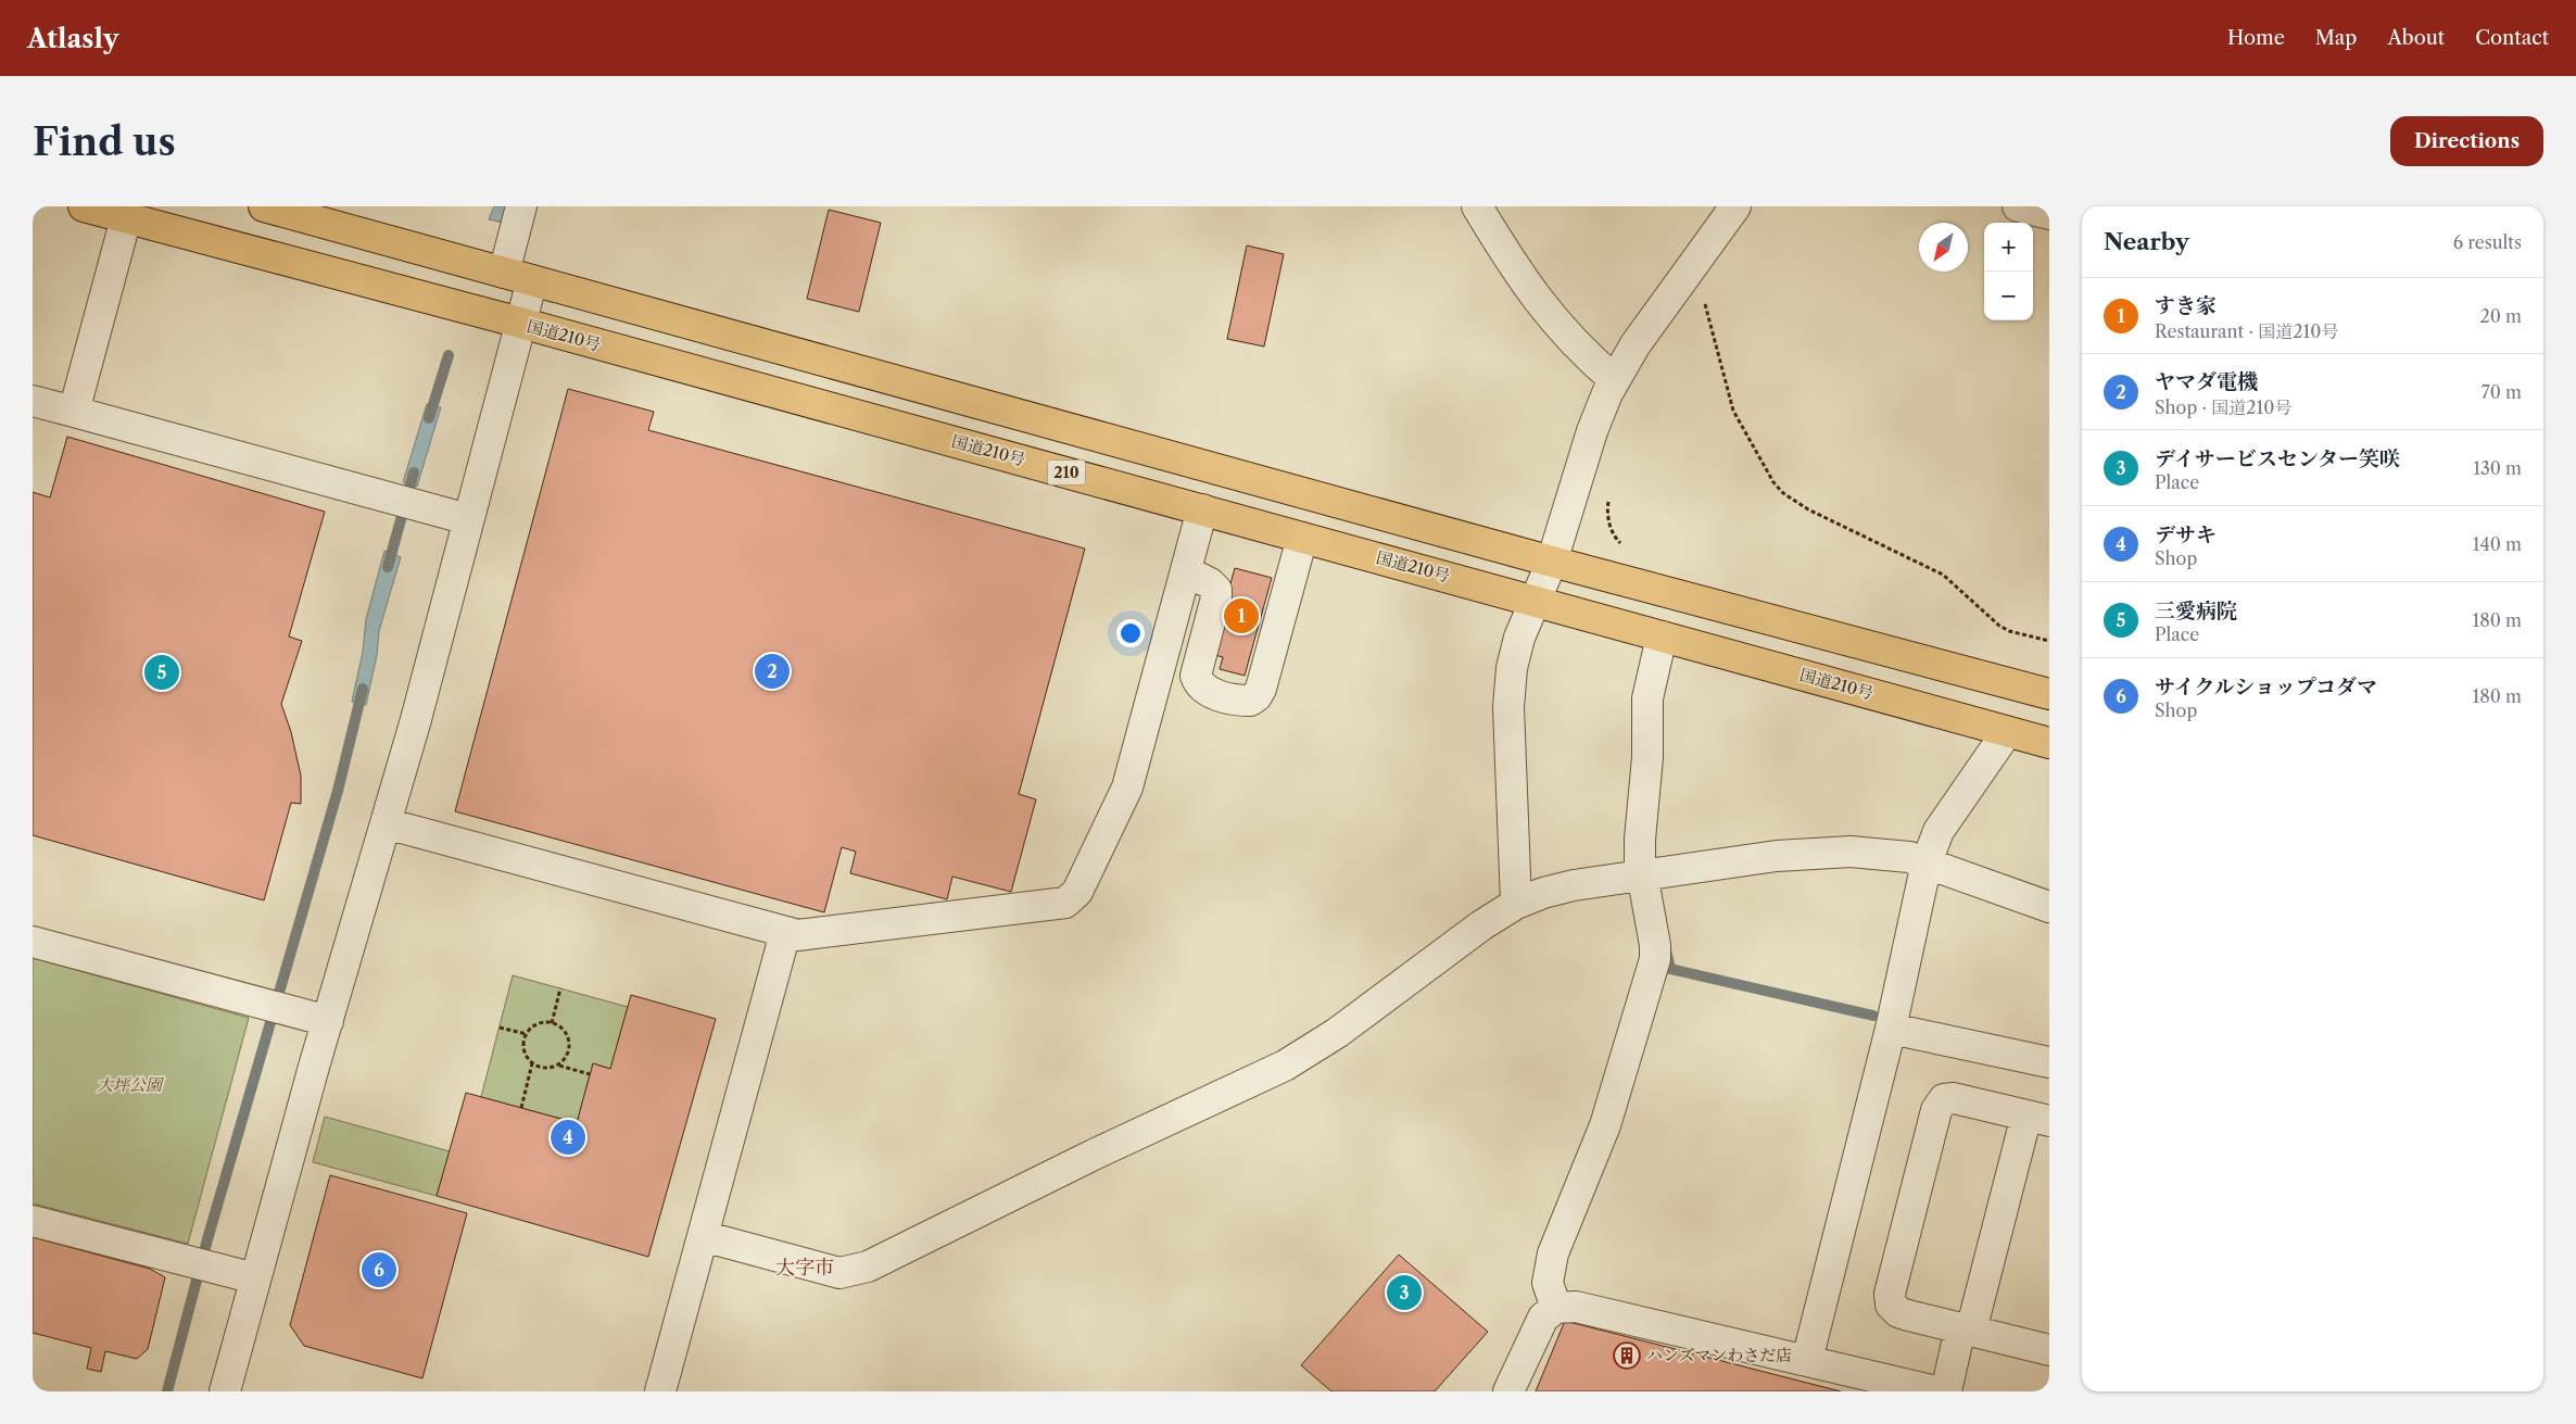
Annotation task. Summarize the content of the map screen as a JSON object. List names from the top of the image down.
{
  "streets": {
    "highway": ["国道210号", "210"]
  },
  "districts": ["大字市"],
  "parks": ["大坪公園"],
  "places": {
    "building": ["ハンズマンわさだ店"]
  },
  "north": "bottom left",
  "page": {
    "header": "Atlasly",
    "nav": [
      "Home",
      "Map",
      "About",
      "Contact"
    ],
    "buttons": "Directions",
    "title": "Find us",
    "heading": ["Nearby", "6 results"],
    "map_buttons": ["+", "−"],
    "list": [
      {
        "mark": "1",
        "name": "すき家",
        "note": "Restaurant · 国道210号",
        "value": "20 m"
      },
      {
        "mark": "2",
        "name": "ヤマダ電機",
        "note": "Shop · 国道210号",
        "value": "70 m"
      },
      {
        "mark": "3",
        "name": "デイサービスセンター笑咲",
        "note": "Place",
        "value": "130 m"
      },
      {
        "mark": "4",
        "name": "デサキ",
        "note": "Shop",
        "value": "140 m"
      },
      {
        "mark": "5",
        "name": "三愛病院",
        "note": "Place",
        "value": "180 m"
      },
      {
        "mark": "6",
        "name": "サイクルショップコダマ",
        "note": "Shop",
        "value": "180 m"
      }
    ],
    "pins": [
      "1",
      "2",
      "5",
      "4",
      "6",
      "3"
    ]
  }
}
